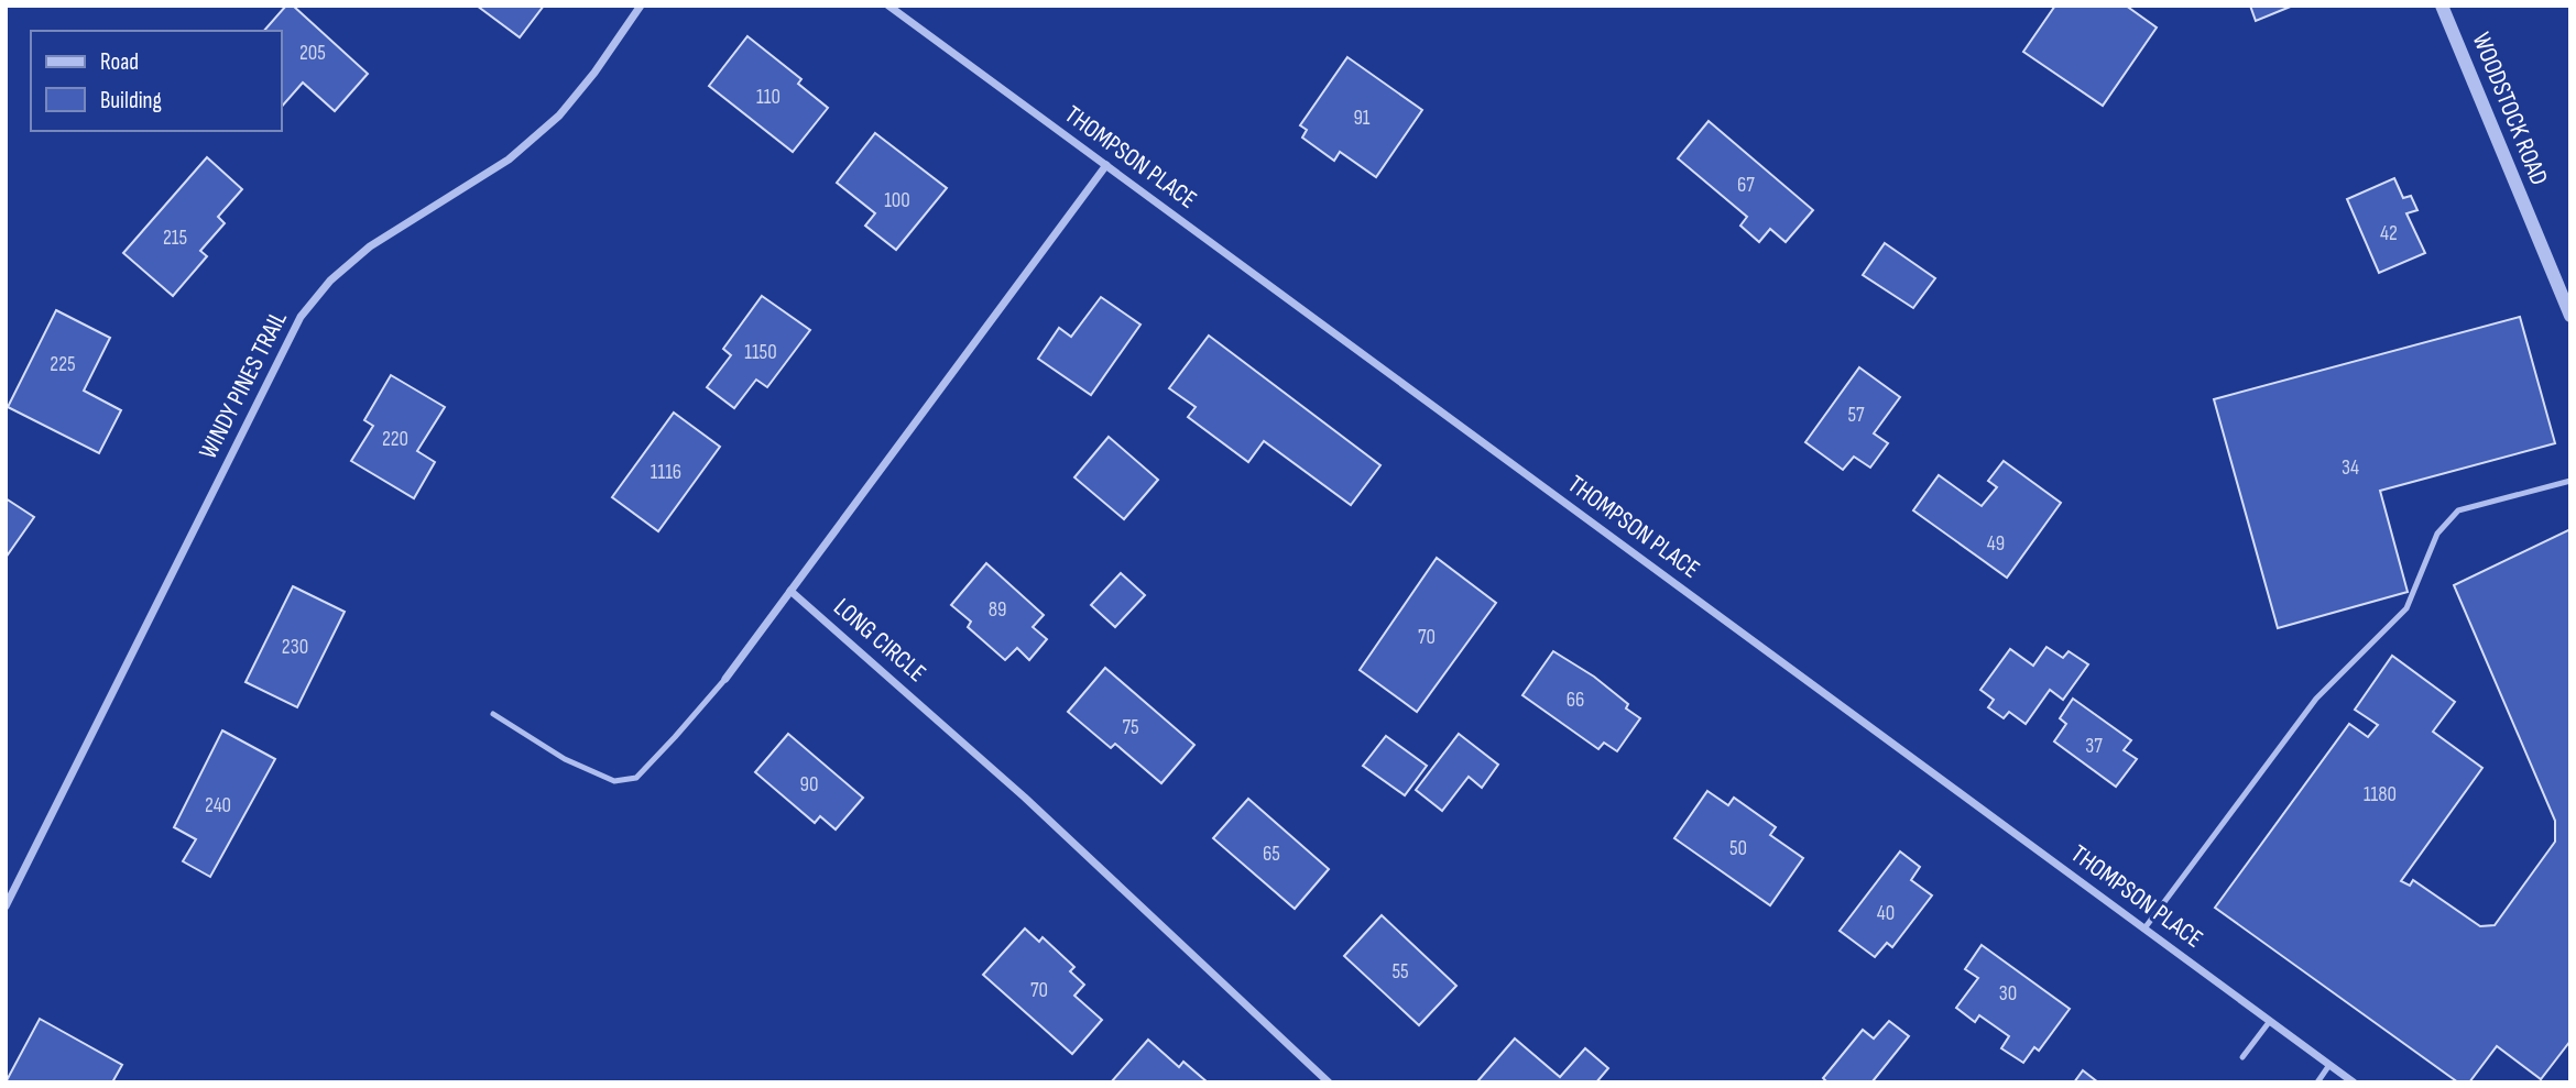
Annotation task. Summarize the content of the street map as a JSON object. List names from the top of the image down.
{
  "streets": {
    "street": [
      "WOODSTOCK ROAD",
      "THOMPSON PLACE",
      "WINDY PINES TRAIL",
      "LONG CIRCLE"
    ]
  },
  "house_numbers": [
    "205",
    "110",
    "91",
    "67",
    "100",
    "42",
    "215",
    "1150",
    "225",
    "57",
    "220",
    "34",
    "1116",
    "49",
    "89",
    "70",
    "230",
    "66",
    "75",
    "37",
    "90",
    "1180",
    "240",
    "50",
    "65",
    "40",
    "55",
    "70",
    "30"
  ],
  "legend": ["Road", "Building"]
}
